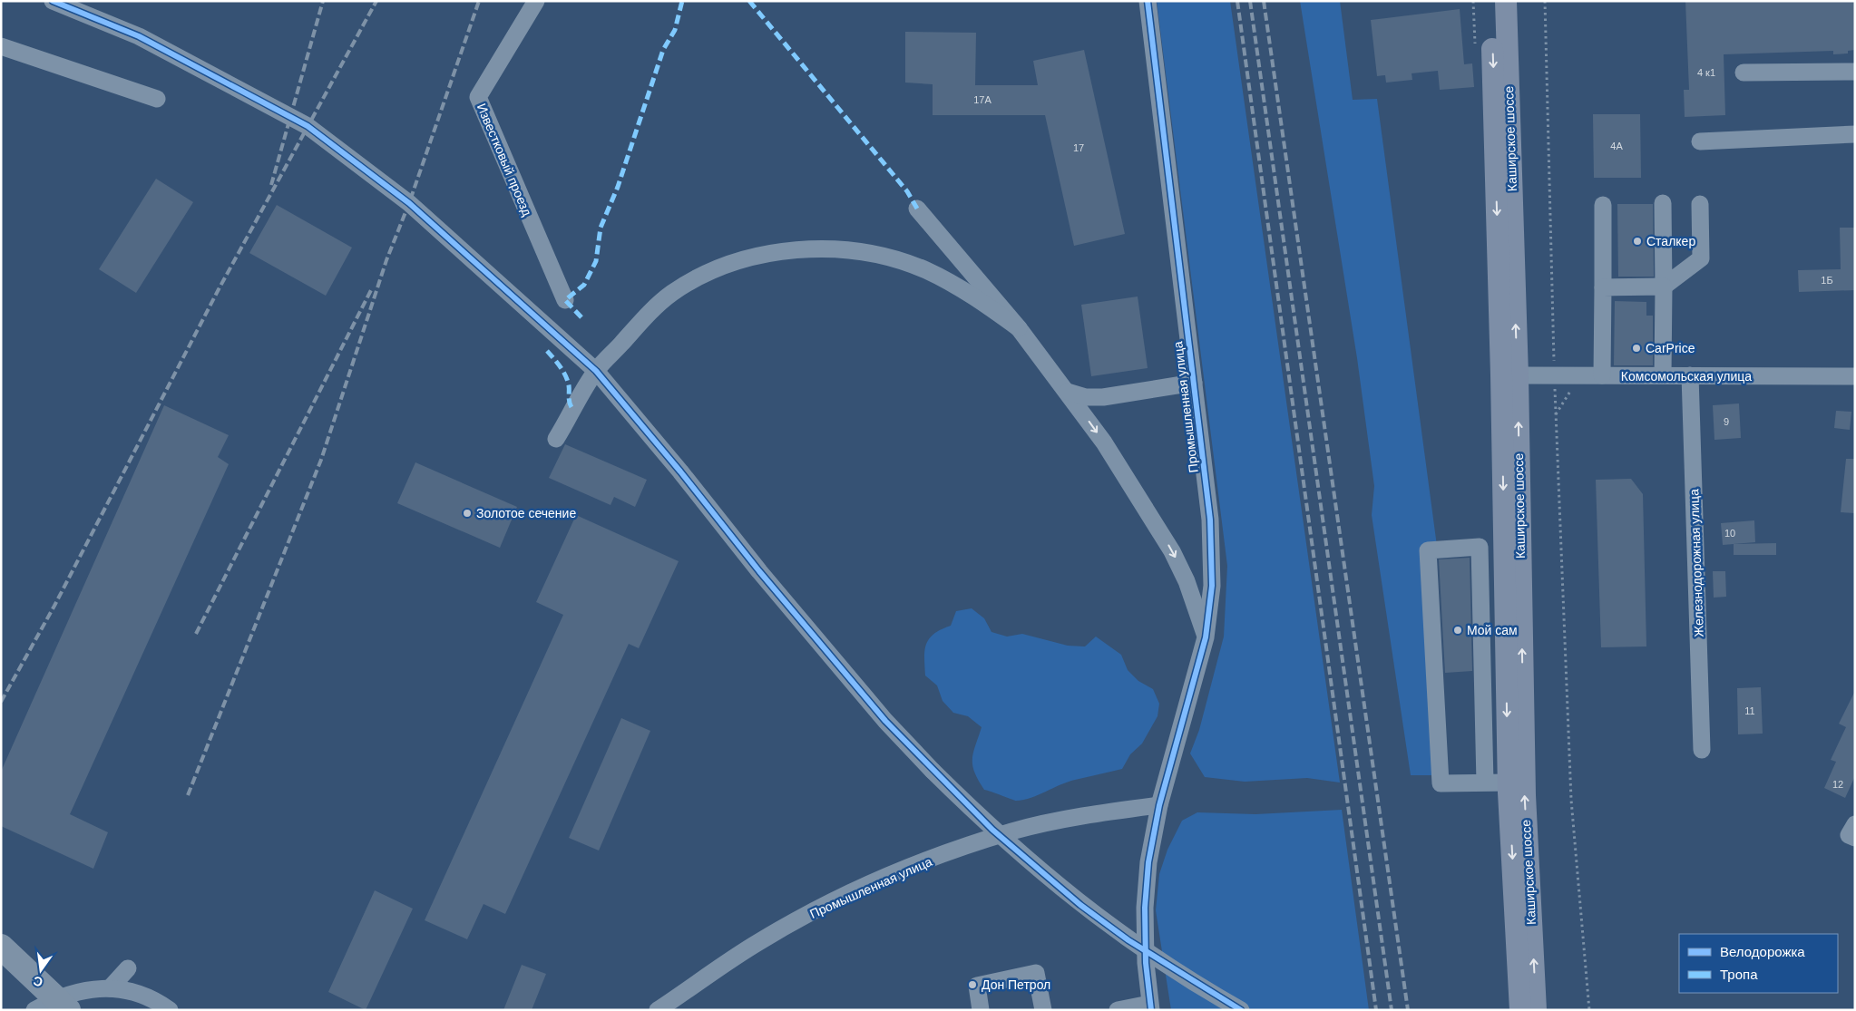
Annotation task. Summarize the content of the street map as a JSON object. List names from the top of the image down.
{
  "streets": {
    "main road": ["Каширское шоссе"],
    "street": [
      "Известковый проезд",
      "Комсомольская улица",
      "Промышленная улица",
      "Железнодорожная улица"
    ]
  },
  "crossings": [
    ["Каширское шоссе", "Комсомольская улица"],
    ["Комсомольская улица", "Железнодорожная улица"]
  ],
  "places": [
    "Сталкер",
    "CarPrice",
    "Золотое сечение",
    "Мой сам",
    "Дон Петрол"
  ],
  "house_numbers": [
    "4 к1",
    "17А",
    "4А",
    "17",
    "1Б",
    "9",
    "10",
    "11",
    "12"
  ],
  "legend": ["Велодорожка", "Тропа"],
  "north": "bottom"
}
